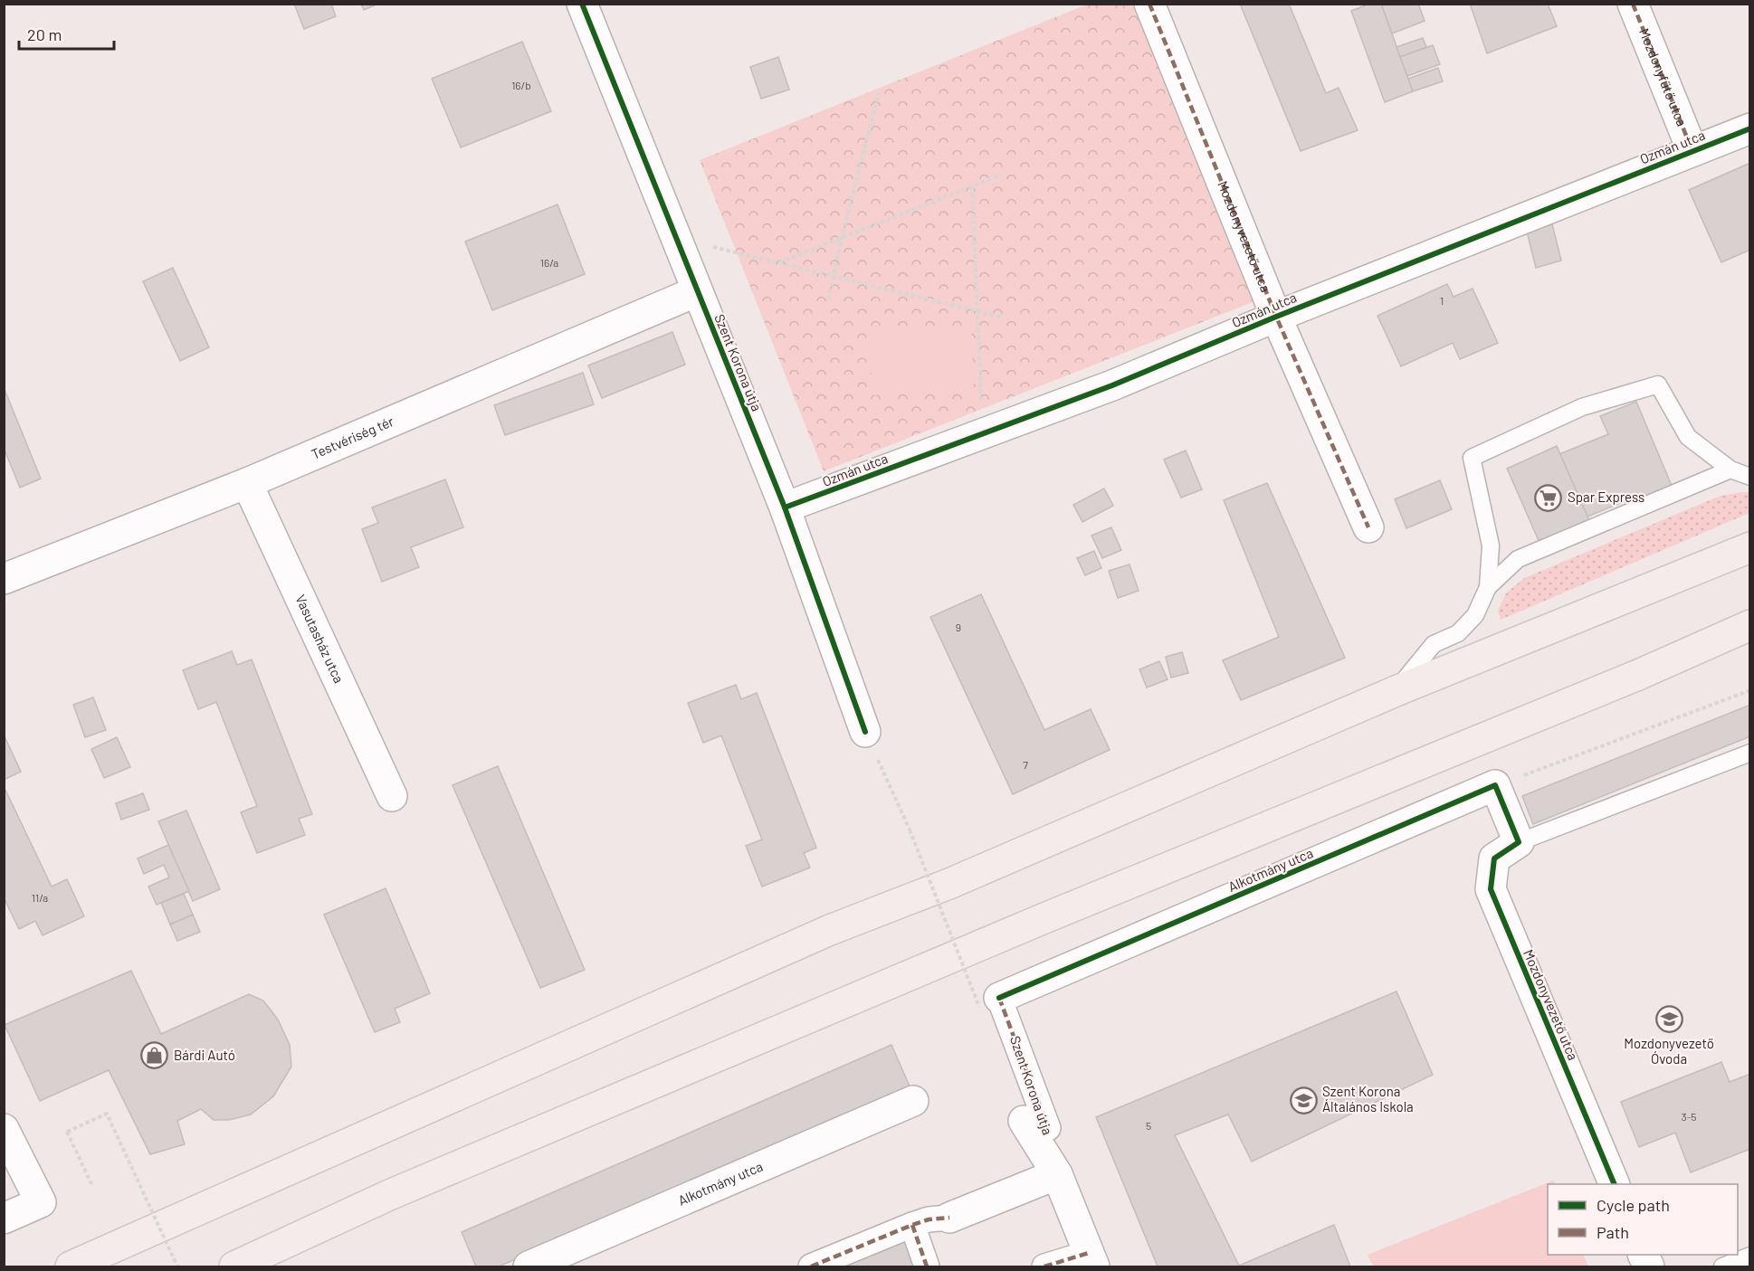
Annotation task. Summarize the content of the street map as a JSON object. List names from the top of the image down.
{
  "streets": {
    "street": [
      "Mozdonyfűtő utca",
      "Ozmán utca",
      "Mozdonyvezető utca",
      "Szent Korona útja",
      "Testvériség tér",
      "Vasutasház utca",
      "Alkotmány utca"
    ]
  },
  "crossings": [
    ["Mozdonyfűtő utca", "Ozmán utca"],
    ["Ozmán utca", "Mozdonyvezető utca"],
    ["Ozmán utca", "Szent Korona útja"],
    ["Szent Korona útja", "Testvériség tér"],
    ["Szent Korona útja", "Alkotmány utca"],
    ["Testvériség tér", "Vasutasház utca"]
  ],
  "places": {
    "supermarket": ["Spar Express"],
    "school or university": ["Mozdonyvezető Óvoda", "Szent Korona Általános Iskola"],
    "shop": ["Bárdi Autó"]
  },
  "house_numbers": [
    "16/b",
    "16/a",
    "1",
    "9",
    "7",
    "11/a",
    "3-5",
    "5"
  ],
  "legend": ["Cycle path", "Path"],
  "scale_bar": "20 m"
}
